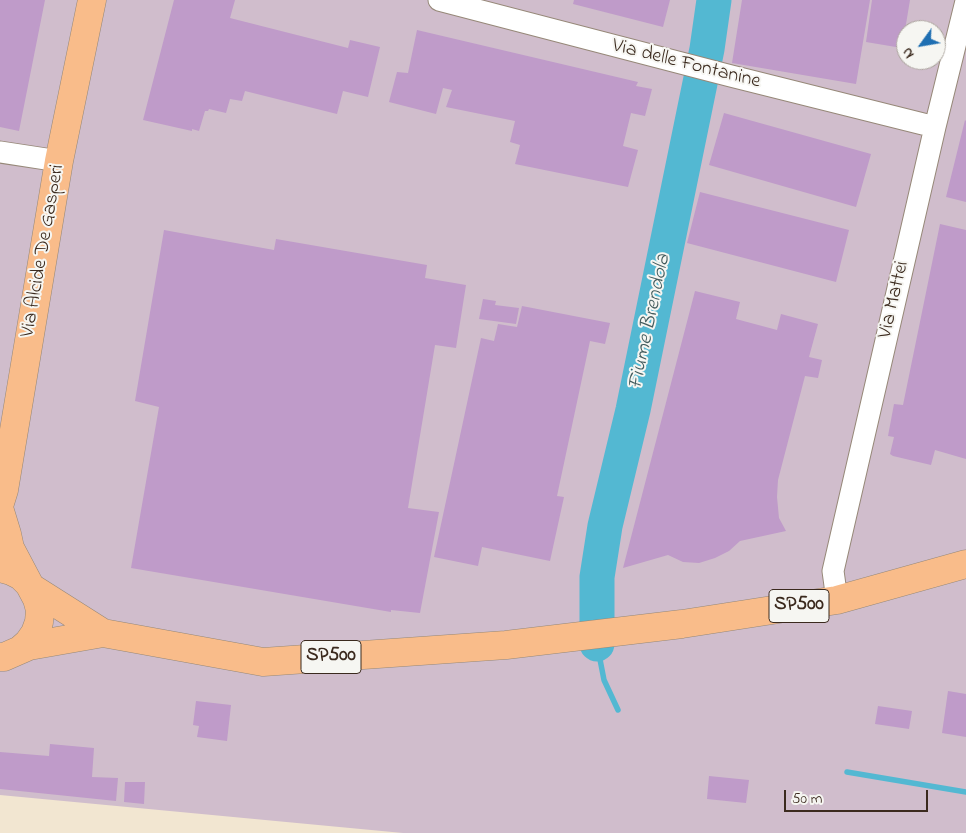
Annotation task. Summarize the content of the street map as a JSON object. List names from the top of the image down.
{
  "streets": {
    "main road": ["Via Alcide De Gasperi", "SP500"],
    "street": ["Via delle Fontanine", "Via Mattei"]
  },
  "crossings": [
    ["Via delle Fontanine", "Via Mattei"],
    ["Via Mattei", "SP500"]
  ],
  "water": ["Fiume Brendola"],
  "scale_bar": "50 m",
  "north": "bottom left"
}
